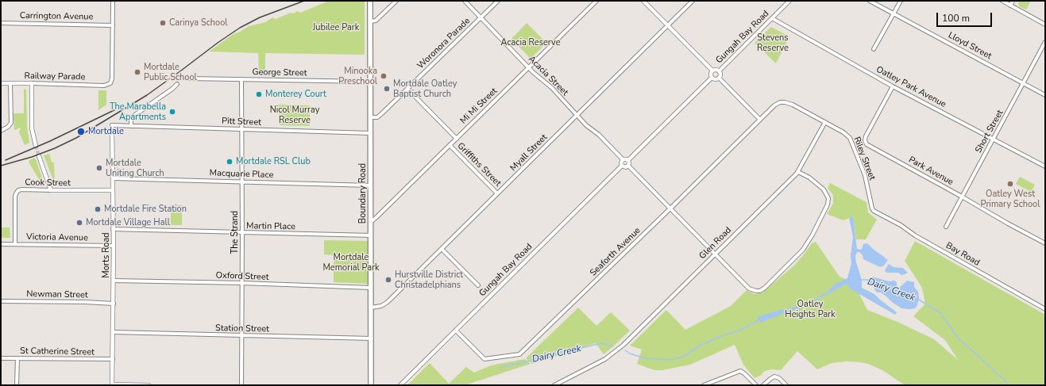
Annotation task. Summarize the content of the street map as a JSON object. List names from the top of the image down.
{
  "streets": {
    "main road": ["Boundary Road"],
    "street": [
      "Carrington Avenue",
      "Gungah Bay Road",
      "Woronora Parade",
      "Lloyd Street",
      "George Street",
      "Acacia Street",
      "Railway Parade",
      "Oatley Park Avenue",
      "Mi Mi Street",
      "Pitt Street",
      "Short Street",
      "Myall Street",
      "Riley Street",
      "Griffiths Street",
      "Park Avenue",
      "Macquarie Place",
      "Cook Street",
      "Martin Place",
      "The Strand",
      "Victoria Avenue",
      "Glen Road",
      "Seaforth Avenue",
      "Bay Road",
      "Morts Road",
      "Oxford Street",
      "Newman Street",
      "Station Street",
      "St Catherine Street"
    ]
  },
  "crossings": [
    ["Carrington Avenue", "Railway Parade"],
    ["Gungah Bay Road", "Acacia Street"],
    ["Gungah Bay Road", "Oatley Park Avenue"],
    ["Gungah Bay Road", "Seaforth Avenue"],
    ["Woronora Parade", "Acacia Street"],
    ["Woronora Parade", "Griffiths Street"],
    ["Woronora Parade", "Boundary Road"],
    ["Lloyd Street", "Short Street"],
    ["George Street", "Boundary Road"],
    ["George Street", "The Strand"],
    ["Acacia Street", "Mi Mi Street"],
    ["Acacia Street", "Myall Street"],
    ["Oatley Park Avenue", "Short Street"],
    ["Oatley Park Avenue", "Park Avenue"],
    ["Mi Mi Street", "Griffiths Street"],
    ["Mi Mi Street", "Boundary Road"],
    ["Pitt Street", "Boundary Road"],
    ["Pitt Street", "The Strand"],
    ["Pitt Street", "Morts Road"],
    ["Short Street", "Park Avenue"],
    ["Myall Street", "Griffiths Street"],
    ["Myall Street", "Boundary Road"],
    ["Riley Street", "Glen Road"],
    ["Riley Street", "Seaforth Avenue"],
    ["Riley Street", "Bay Road"],
    ["Macquarie Place", "Boundary Road"],
    ["Macquarie Place", "The Strand"],
    ["Macquarie Place", "Morts Road"],
    ["Cook Street", "Victoria Avenue"],
    ["Cook Street", "Morts Road"],
    ["Boundary Road", "Martin Place"],
    ["Boundary Road", "Oxford Street"],
    ["Boundary Road", "Station Street"],
    ["Martin Place", "The Strand"],
    ["Martin Place", "Morts Road"],
    ["The Strand", "Oxford Street"],
    ["The Strand", "Station Street"],
    ["Victoria Avenue", "Morts Road"],
    ["Morts Road", "Oxford Street"],
    ["Morts Road", "Newman Street"],
    ["Morts Road", "Station Street"],
    ["Morts Road", "St Catherine Street"]
  ],
  "water": ["Dairy Creek"],
  "parks": [
    "Jubilee Park",
    "Stevens Reserve",
    "Acacia Reserve",
    "Nicol Murray Reserve",
    "Mortdale Memorial Park",
    "Oatley Heights Park"
  ],
  "places": [
    "Carinya School",
    "Mortdale Public School",
    "Minooka Preschool",
    "Mortdale Oatley Baptist Church",
    "Monterey Court",
    "The Marabella Apartments",
    "Mortdale",
    "Mortdale RSL Club",
    "Mortdale Uniting Church",
    "Oatley West Primary School",
    "Mortdale Fire Station",
    "Mortdale Village Hall",
    "Hurstville District Christadelphians"
  ],
  "scale_bar": "100 m"
}
